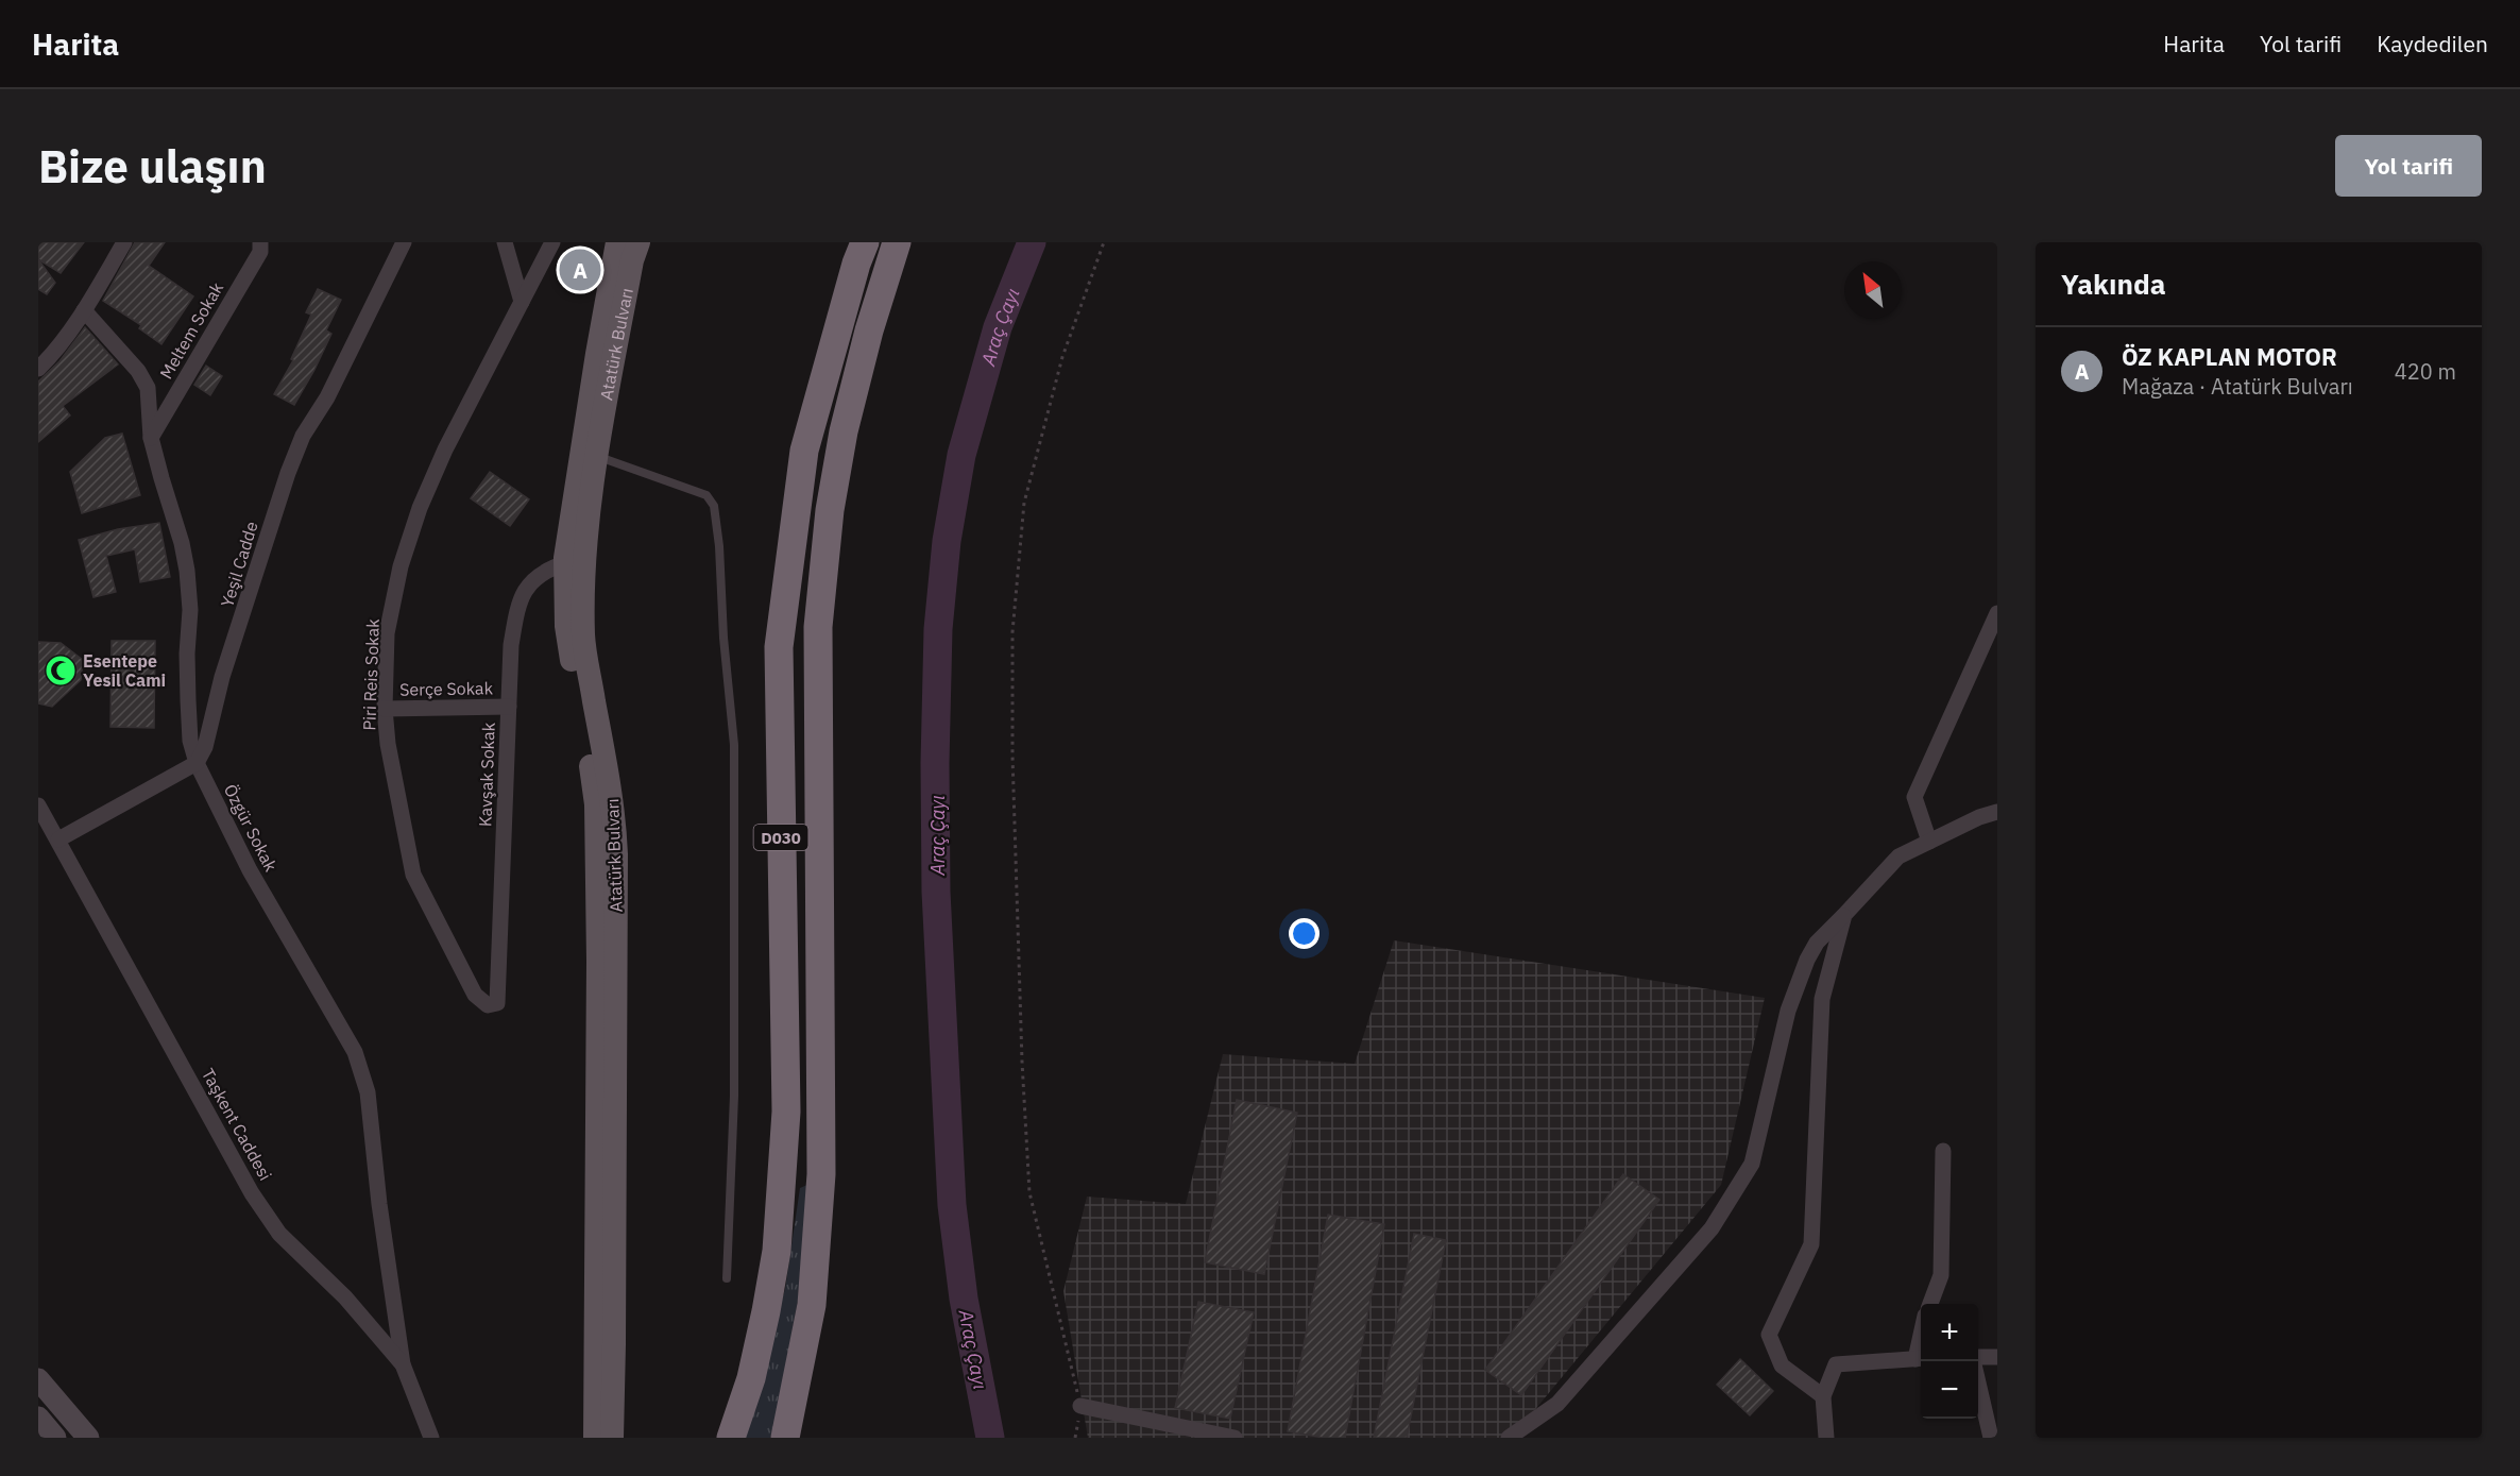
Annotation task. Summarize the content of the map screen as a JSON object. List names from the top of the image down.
{
  "streets": {
    "highway": ["D030"],
    "main road": ["Atatürk Bulvarı"],
    "street": [
      "Meltem Sokak",
      "Yeşil Cadde",
      "Piri Reis Sokak",
      "Serçe Sokak",
      "Kavşak Sokak",
      "Özgür Sokak",
      "Taşkent Caddesi"
    ]
  },
  "crossings": [
    ["Meltem Sokak", "Özgür Sokak"],
    ["Atatürk Bulvarı", "Kavşak Sokak"],
    ["Yeşil Cadde", "Özgür Sokak"],
    ["Piri Reis Sokak", "Serçe Sokak"],
    ["Piri Reis Sokak", "Kavşak Sokak"],
    ["Serçe Sokak", "Kavşak Sokak"],
    ["Özgür Sokak", "Taşkent Caddesi"]
  ],
  "water": ["Araç Çayı"],
  "places": {
    "mosque": ["Esentepe Yesil Cami"]
  },
  "north": "top left",
  "page": {
    "header": "Harita",
    "nav": ["Harita", "Yol tarifi", "Kaydedilen"],
    "buttons": "Yol tarifi",
    "title": "Bize ulaşın",
    "heading": "Yakında",
    "pins": "A",
    "list": [
      {
        "mark": "A",
        "name": "ÖZ KAPLAN MOTOR",
        "note": "Mağaza · Atatürk Bulvarı",
        "value": "420 m"
      }
    ],
    "map_buttons": ["+", "−"]
  }
}
